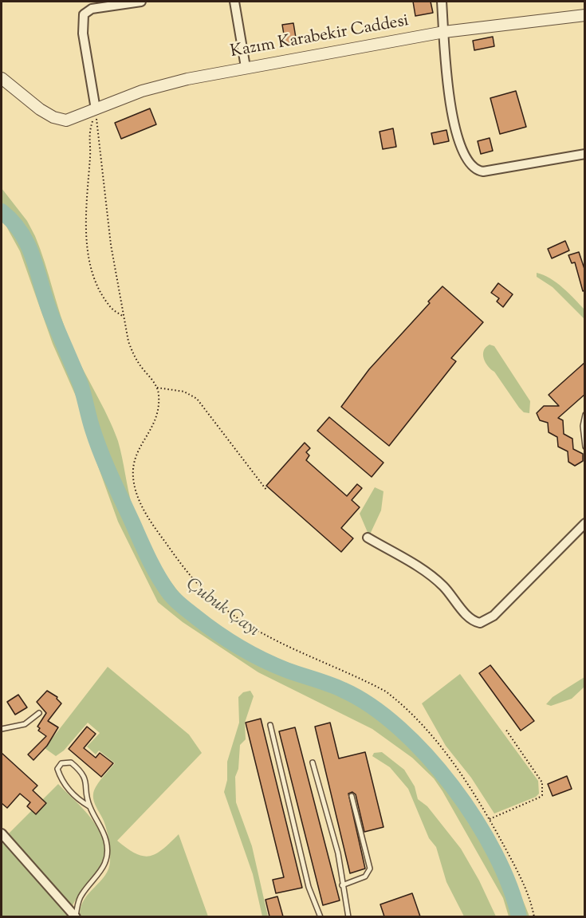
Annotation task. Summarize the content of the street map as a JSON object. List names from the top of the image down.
{
  "streets": {
    "street": ["Kazım Karabekir Caddesi"]
  },
  "water": ["Çubuk Çayı"]
}
